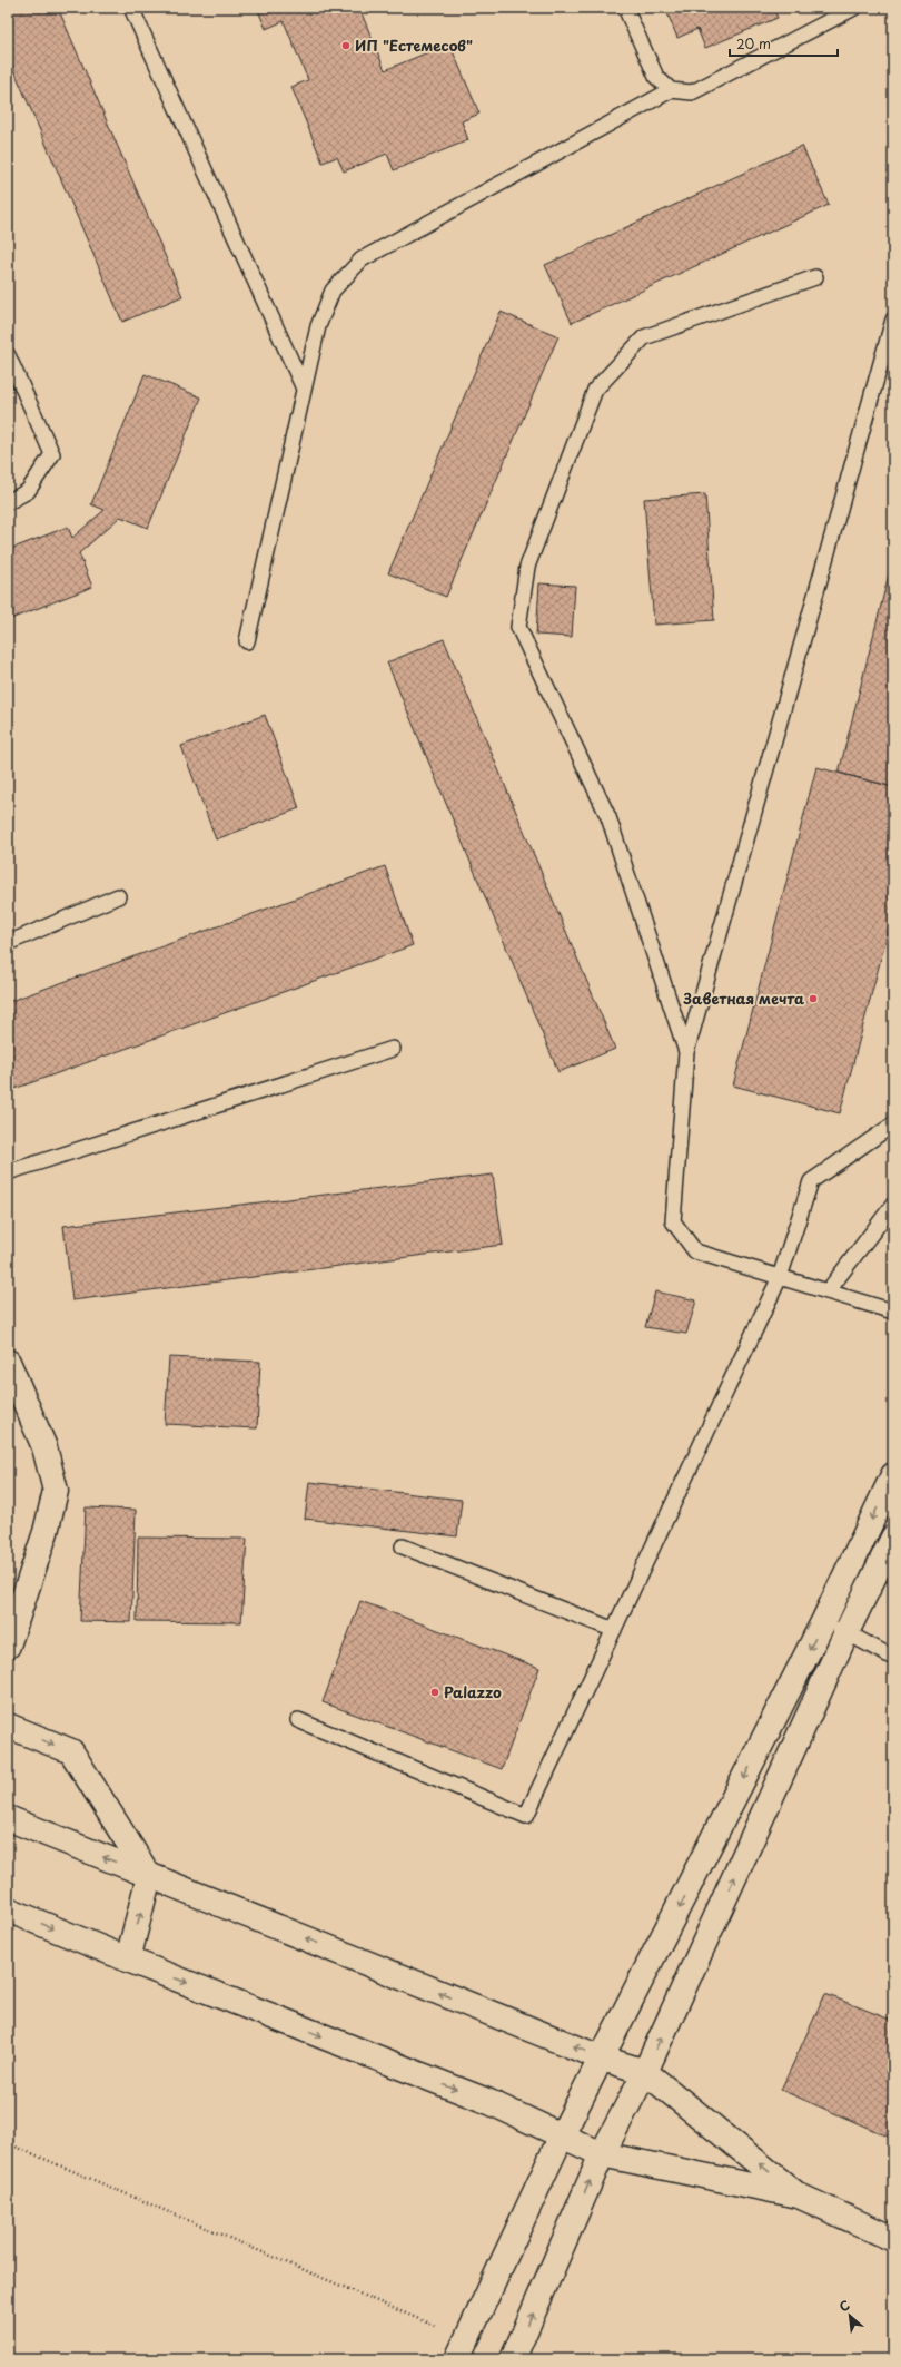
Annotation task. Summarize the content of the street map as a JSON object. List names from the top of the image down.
{
  "places": ["ИП \"Естемесов\"", "Заветная мечта", "Palazzo"],
  "scale_bar": "20 m",
  "north": "top left"
}
